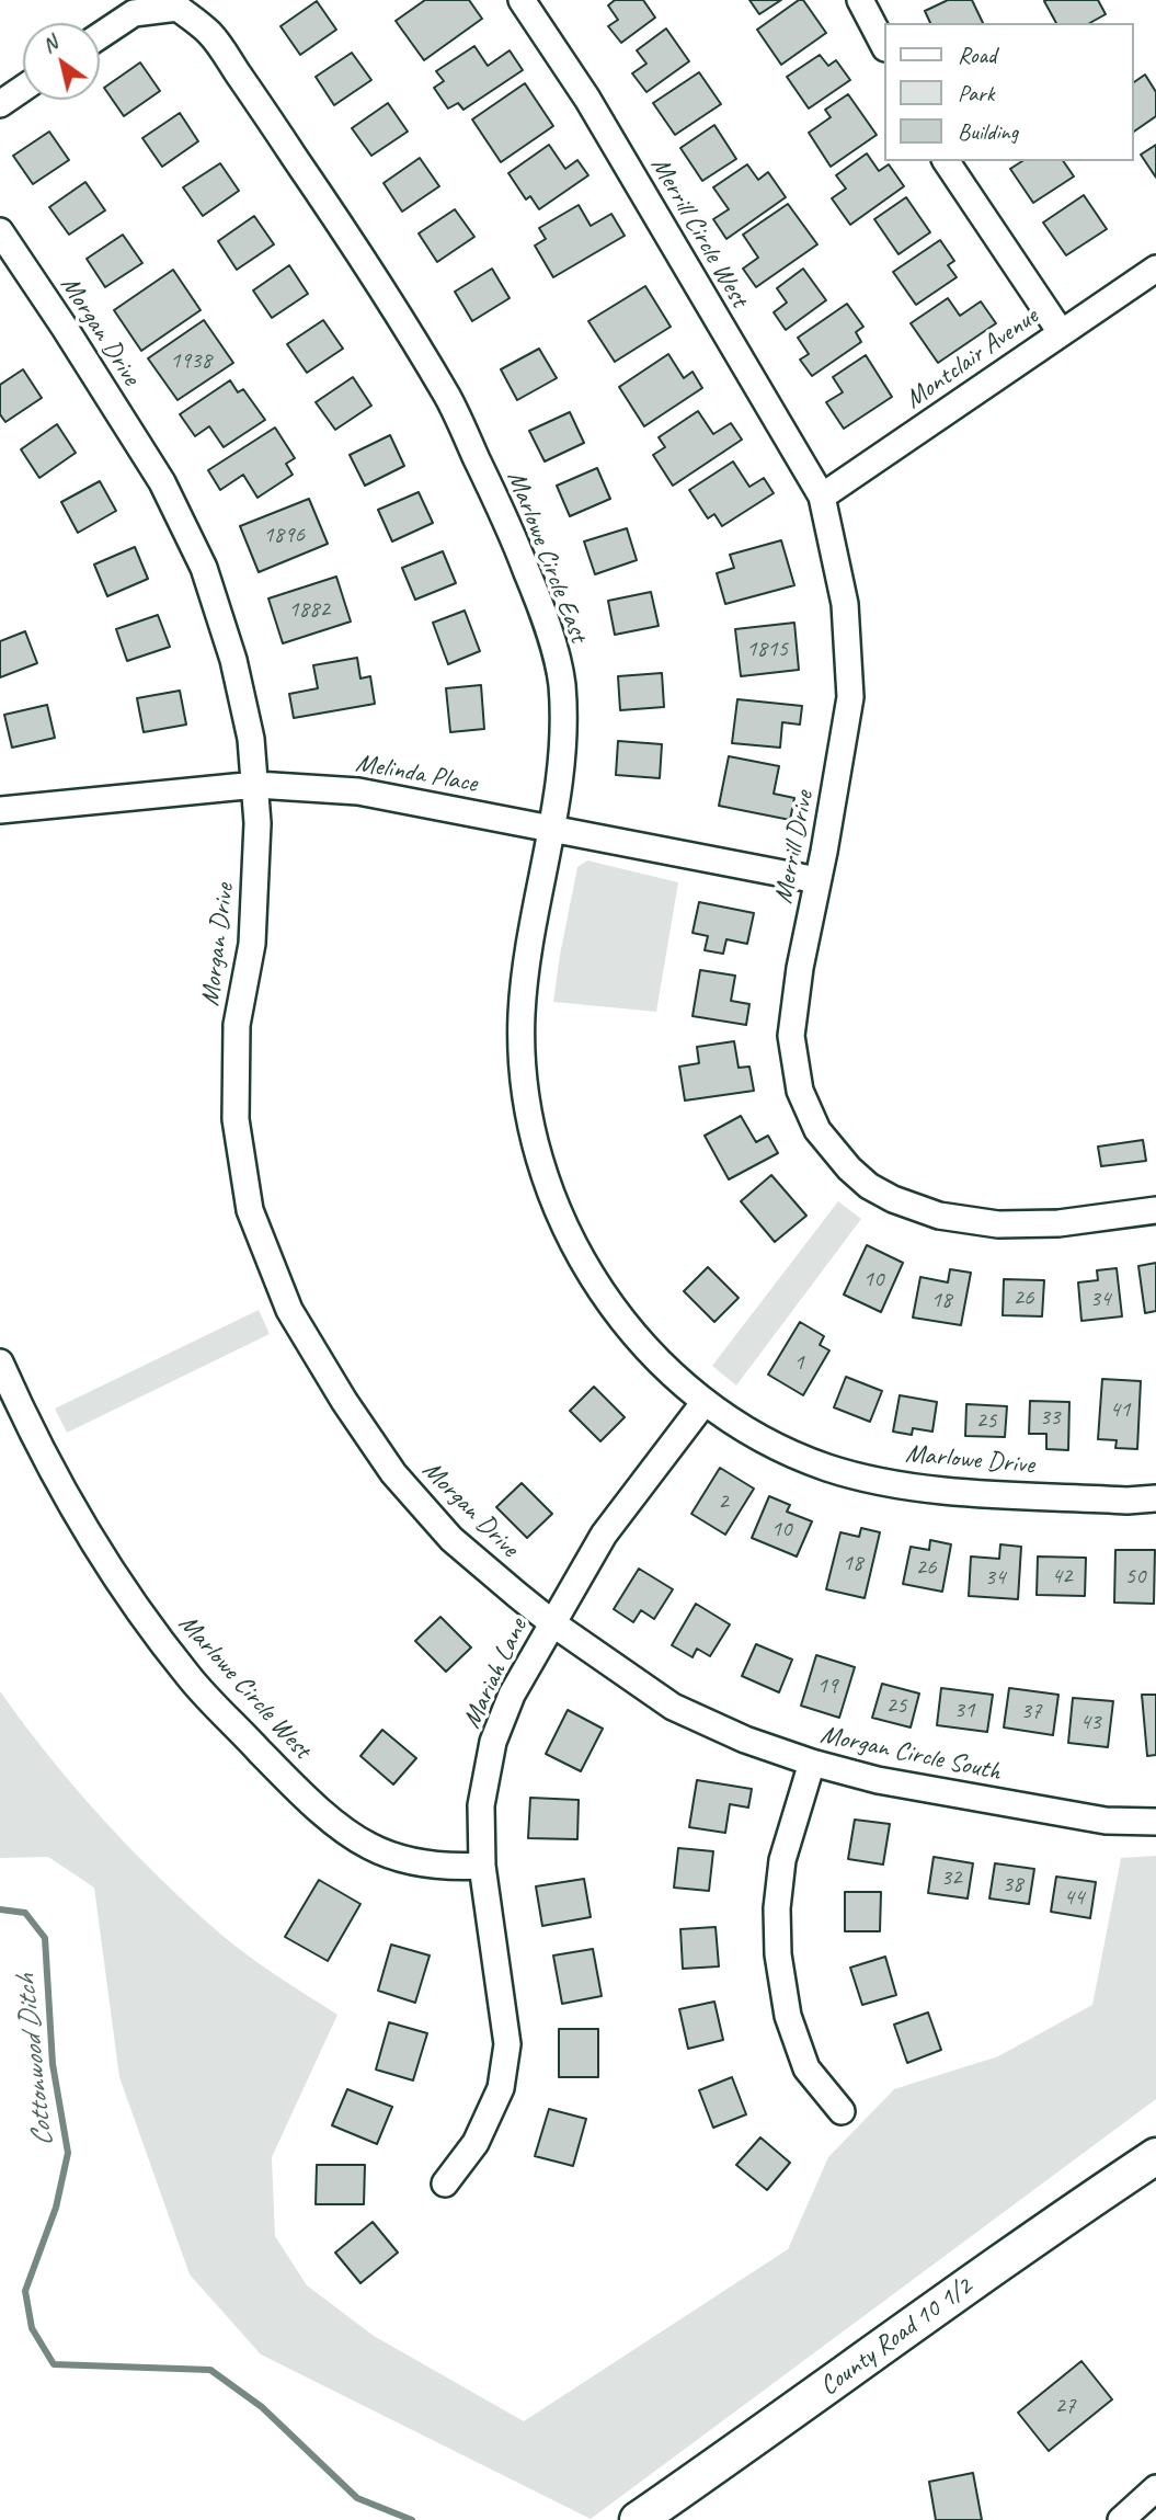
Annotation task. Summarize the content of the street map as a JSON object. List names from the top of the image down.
{
  "streets": {
    "street": [
      "Merrill Circle West",
      "Morgan Drive",
      "Montclair Avenue",
      "Marlowe Circle East",
      "Melinda Place",
      "Merrill Drive",
      "Marlowe Drive",
      "Mariah Lane",
      "Marlowe Circle West",
      "Morgan Circle South",
      "County Road 10 1/2"
    ]
  },
  "crossings": [
    ["Merrill Circle West", "Montclair Avenue"],
    ["Merrill Circle West", "Merrill Drive"],
    ["Morgan Drive", "Melinda Place"],
    ["Morgan Drive", "Mariah Lane"],
    ["Morgan Drive", "Morgan Circle South"],
    ["Montclair Avenue", "Merrill Drive"],
    ["Marlowe Circle East", "Melinda Place"],
    ["Marlowe Circle East", "Marlowe Drive"],
    ["Marlowe Circle East", "Mariah Lane"],
    ["Melinda Place", "Merrill Drive"],
    ["Marlowe Drive", "Mariah Lane"],
    ["Mariah Lane", "Marlowe Circle West"],
    ["Mariah Lane", "Morgan Circle South"]
  ],
  "water": ["Cottonwood Ditch"],
  "house_numbers": [
    "1938",
    "1896",
    "1882",
    "1815",
    "10",
    "26",
    "34",
    "18",
    "1",
    "41",
    "33",
    "25",
    "2",
    "10",
    "18",
    "26",
    "42",
    "50",
    "34",
    "19",
    "25",
    "31",
    "37",
    "43",
    "32",
    "38",
    "44",
    "27"
  ],
  "legend": ["Road", "Park", "Building"],
  "north": "top left"
}
